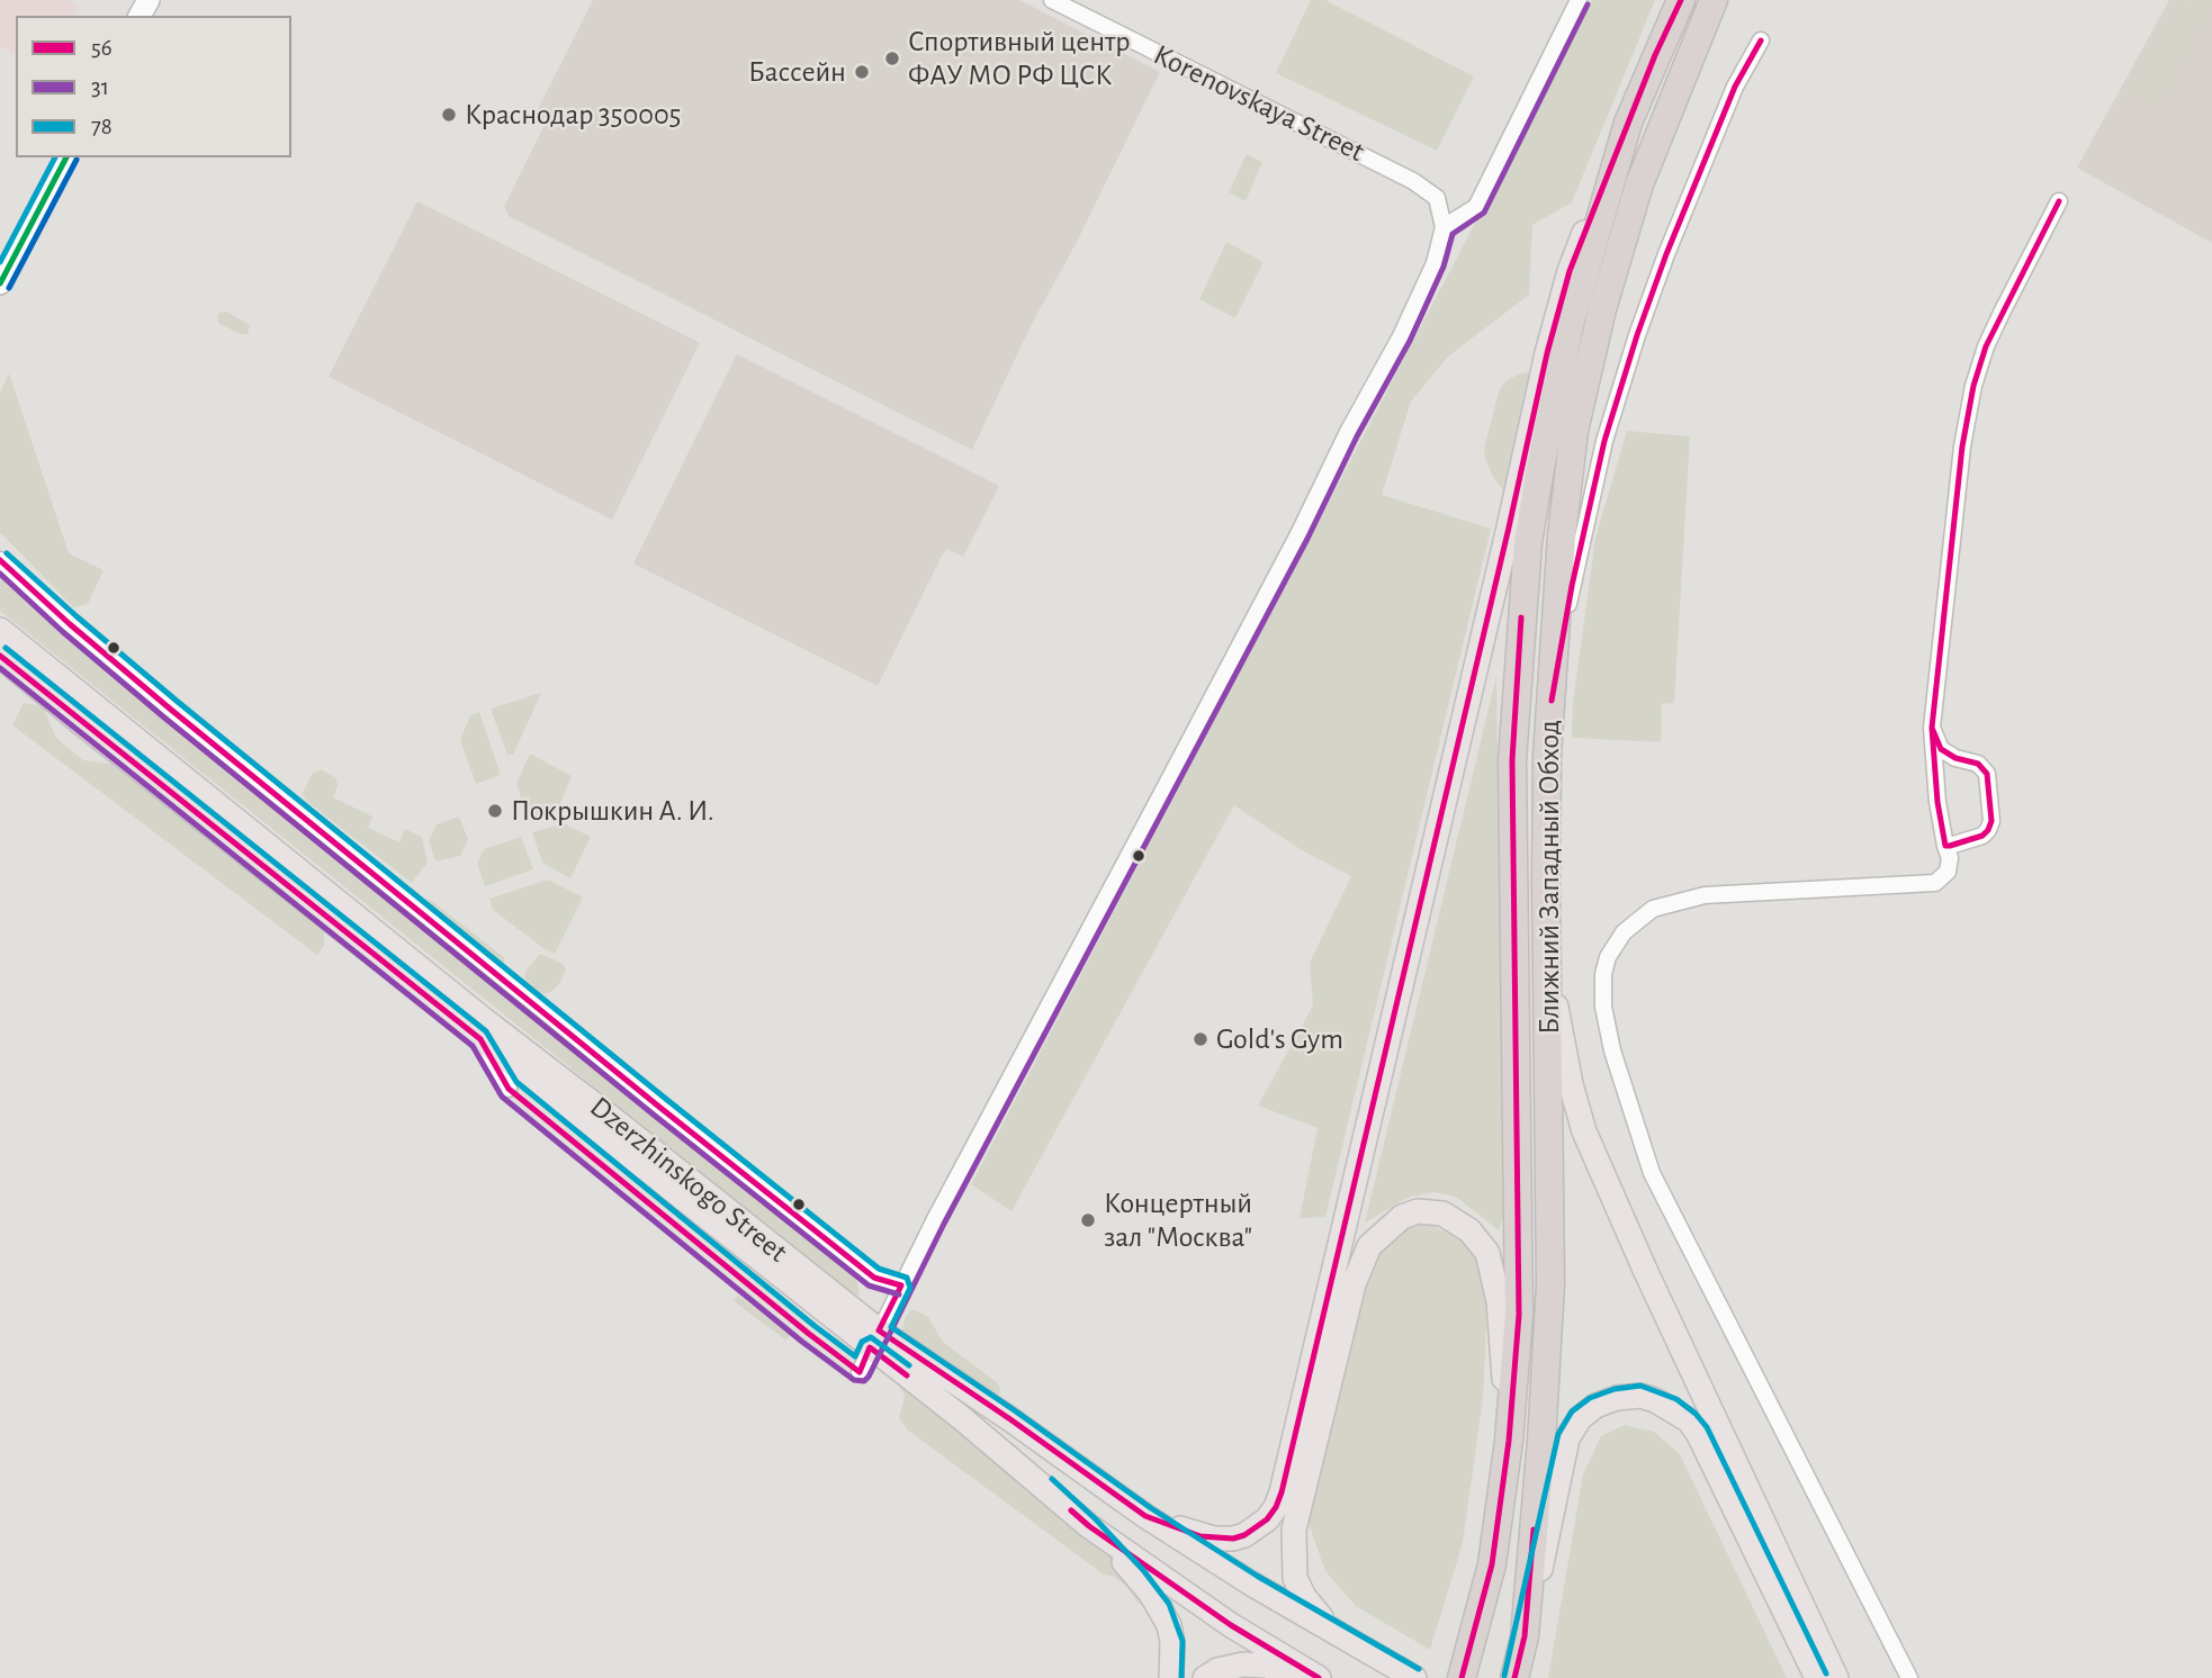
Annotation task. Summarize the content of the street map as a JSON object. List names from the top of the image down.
{
  "streets": {
    "highway": ["Ближний Западный Обход"],
    "main road": ["Dzerzhinskogo Street"],
    "street": ["Korenovskaya Street"]
  },
  "places": [
    "Спортивный центр ФАУ МО РФ ЦСК",
    "Бассейн",
    "Краснодар 350005",
    "Покрышкин А. И.",
    "Gold's Gym",
    "Концертный зал \"Москва\""
  ],
  "lines": ["transit line 56", "transit line 31", "transit line 78"],
  "legend": ["56", "31", "78"]
}
